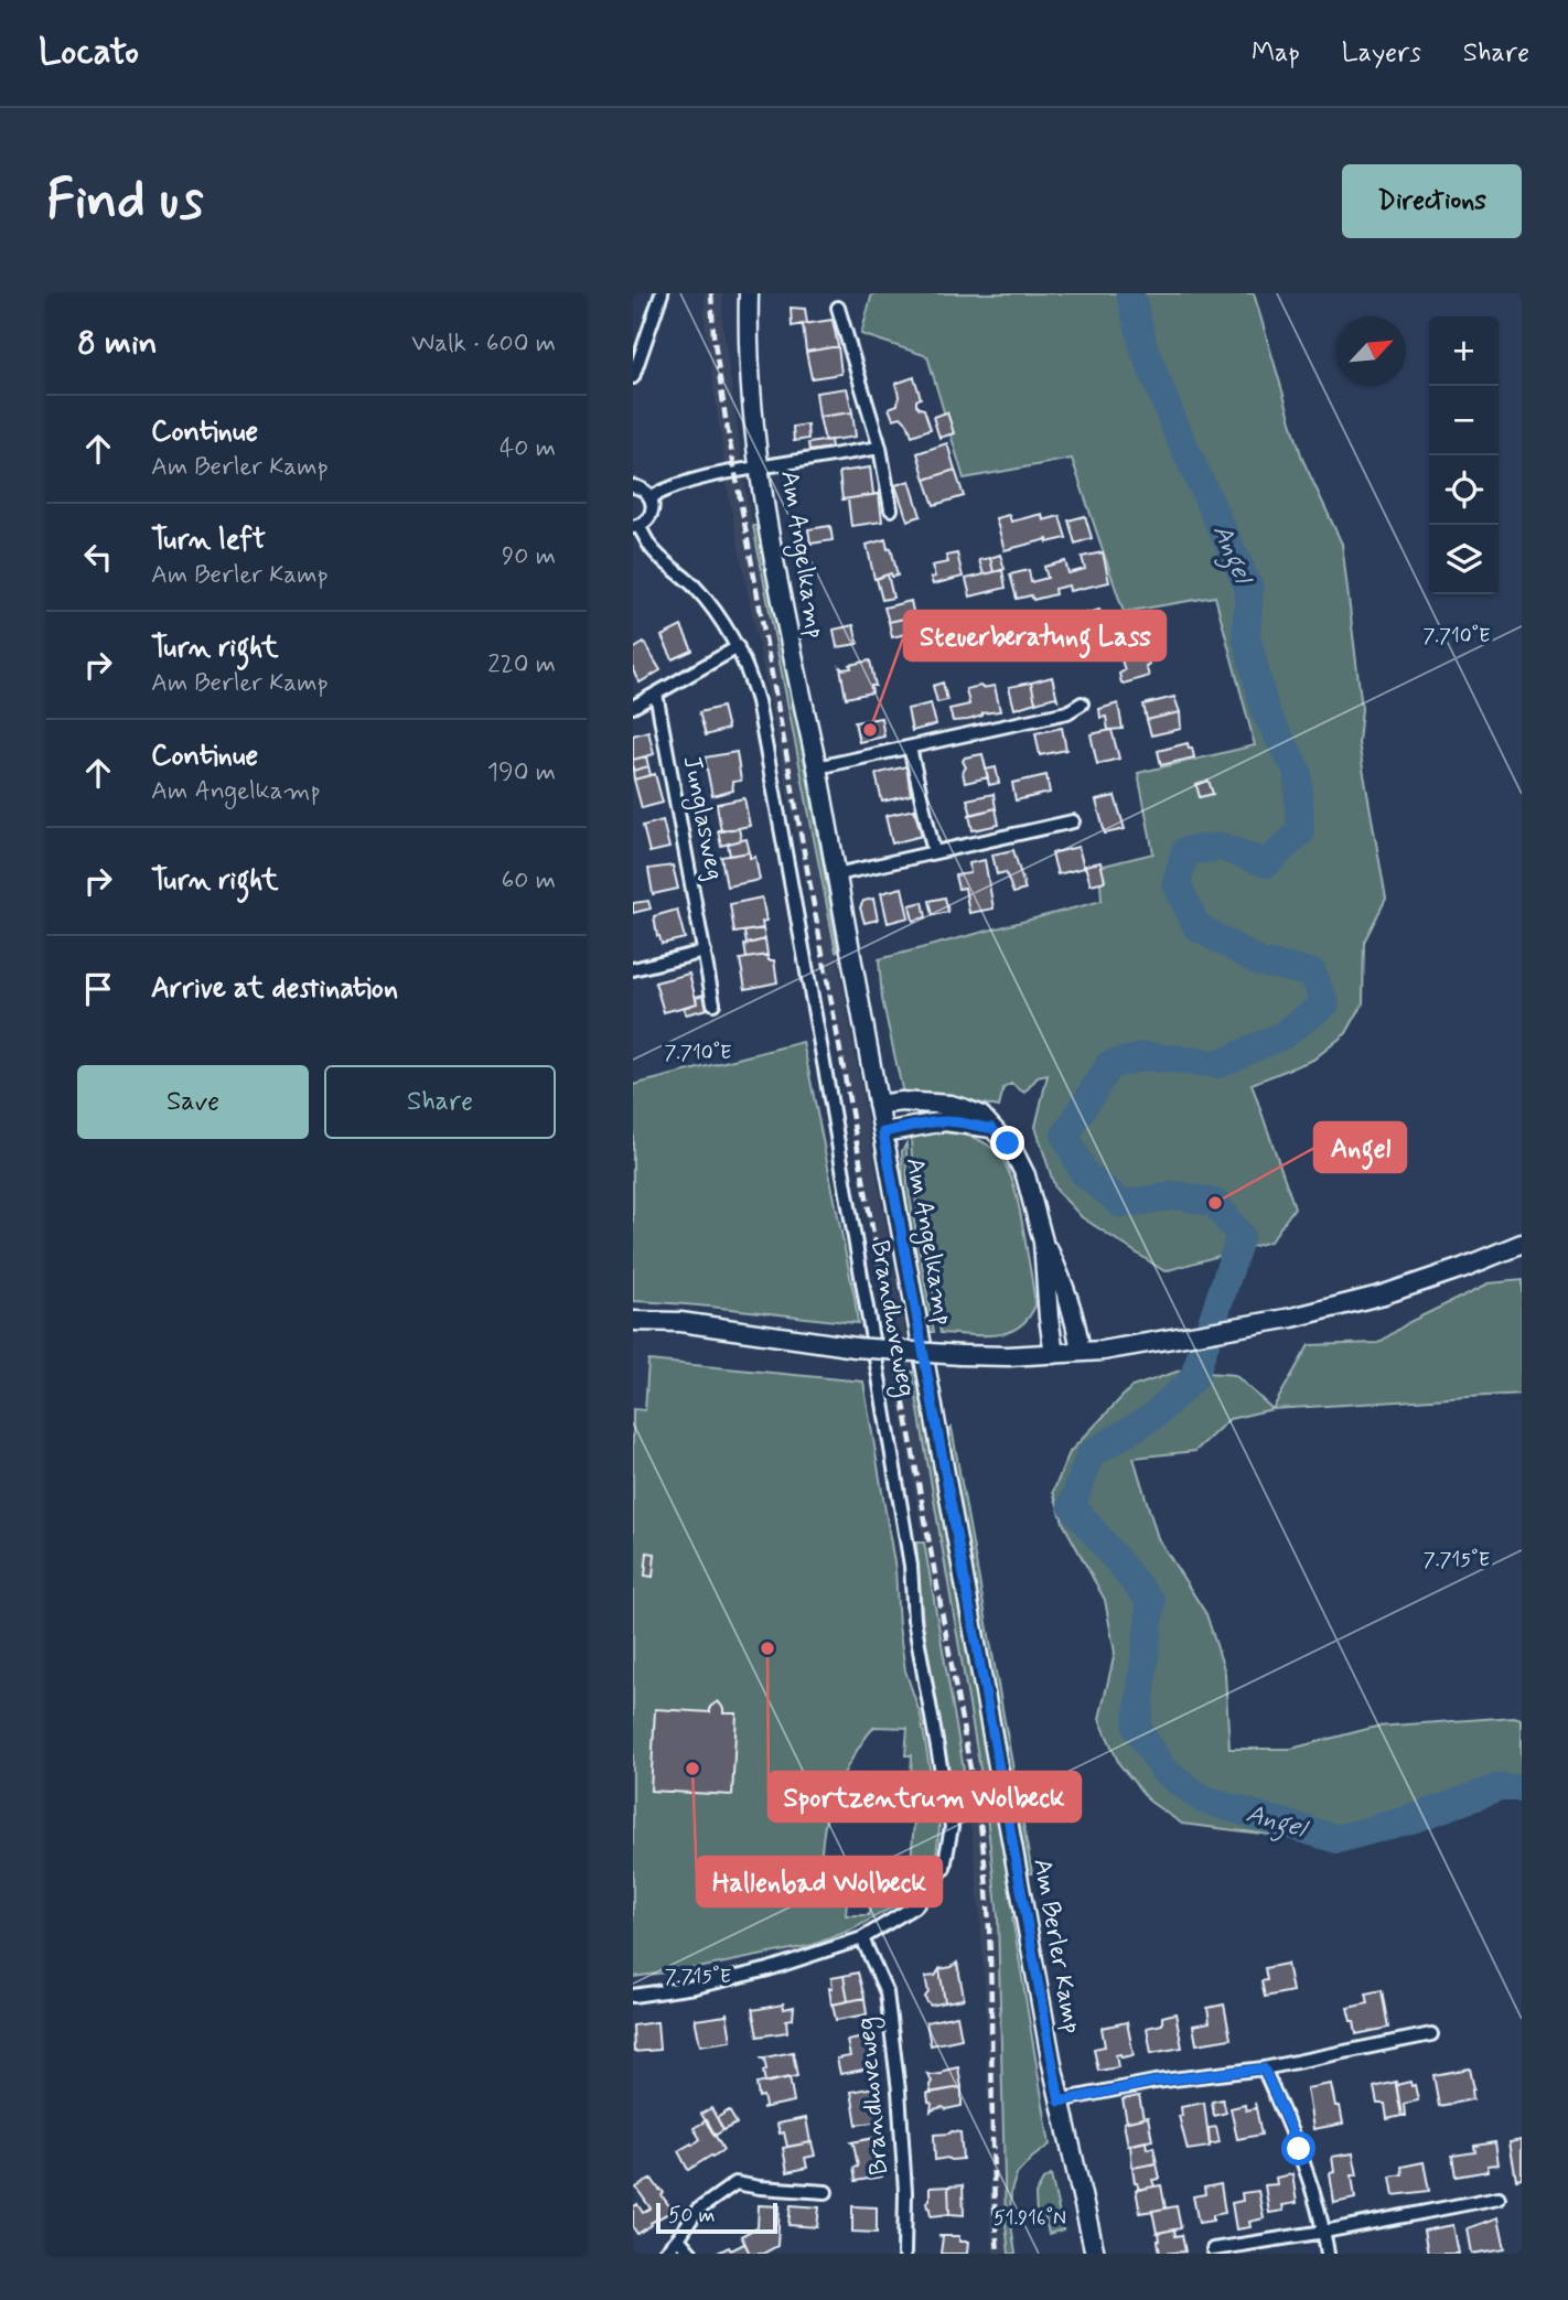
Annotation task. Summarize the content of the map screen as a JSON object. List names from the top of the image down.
{
  "streets": {
    "street": [
      "Am Angelkamp",
      "Junglasweg",
      "Brandhoveweg",
      "Am Berler Kamp"
    ]
  },
  "crossings": [
    ["Am Angelkamp", "Am Berler Kamp"]
  ],
  "water": ["Angel"],
  "places": [
    "Steuerberatung Lass",
    "Angel",
    "Sportzentrum Wolbeck",
    "Hallenbad Wolbeck"
  ],
  "scale_bar": "50 m",
  "north": "top right",
  "page": {
    "header": "Locato",
    "nav": ["Map", "Layers", "Share"],
    "buttons": [
      "Directions",
      ["Save", "Share"]
    ],
    "title": "Find us",
    "heading": ["8 min", "Walk · 600 m"],
    "map_buttons": ["+", "−"],
    "list": [
      ["Continue", "Am Berler Kamp", "40 m"],
      ["Turn left", "Am Berler Kamp", "90 m"],
      ["Turn right", "Am Berler Kamp", "220 m"],
      ["Continue", "Am Angelkamp", "190 m"],
      ["Turn right", "60 m"],
      "Arrive at destination"
    ],
    "scale": "50 m"
  },
  "coordinates": ["7.710°E", "7.715°E", "51.916°N"]
}
